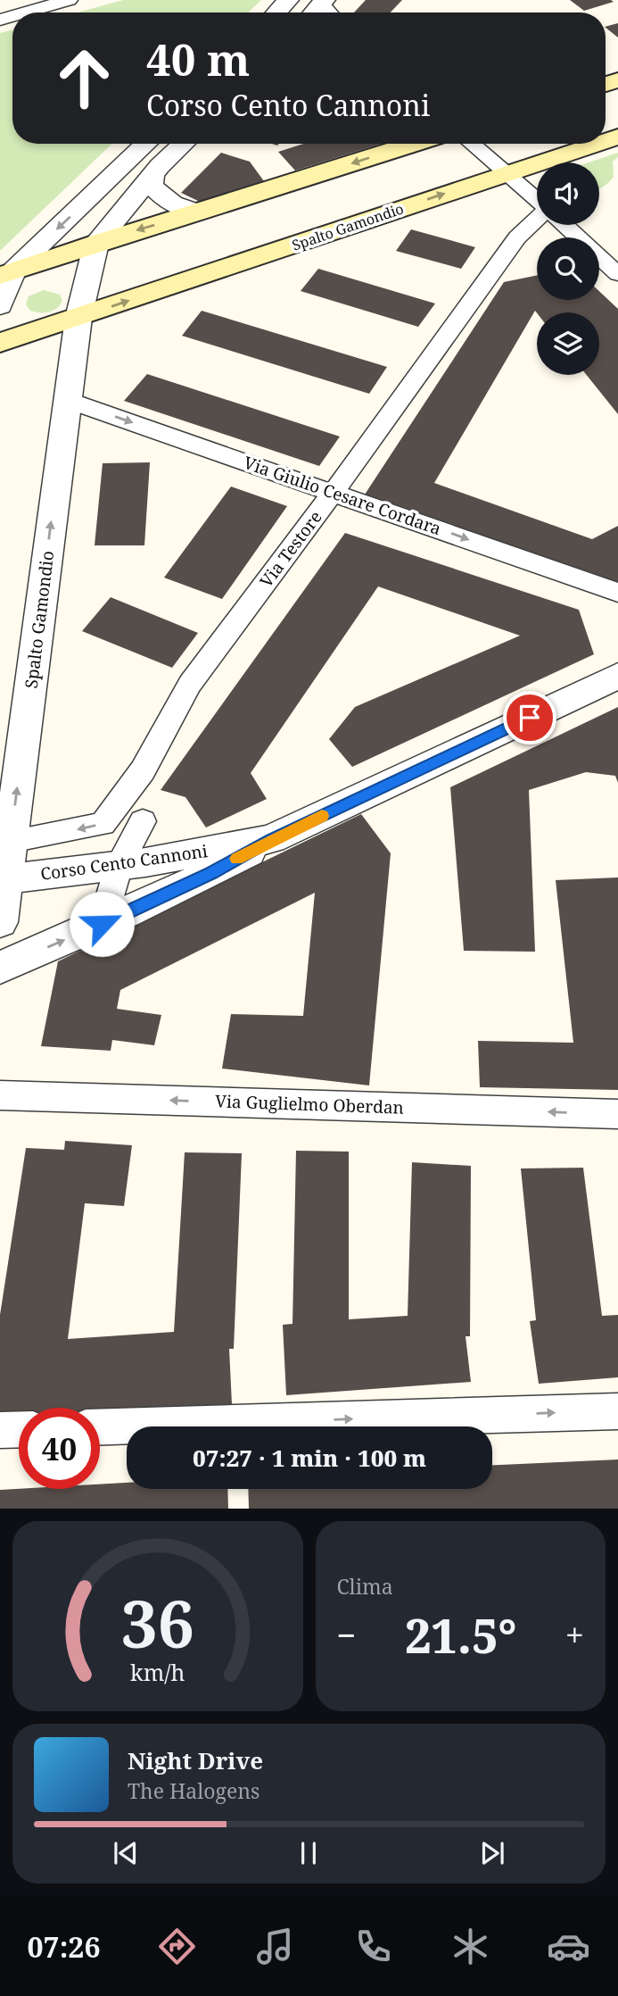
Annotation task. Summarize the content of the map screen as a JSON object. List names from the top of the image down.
{
  "streets": {
    "main road": ["Spalto Gamondio"],
    "street": [
      "Via Giulio Cesare Cordara",
      "Via Testore",
      "Corso Cento Cannoni",
      "Via Guglielmo Oberdan"
    ]
  },
  "crossings": [
    ["Spalto Gamondio", "Via Giulio Cesare Cordara"],
    ["Spalto Gamondio", "Via Testore"],
    ["Spalto Gamondio", "Corso Cento Cannoni"],
    ["Via Giulio Cesare Cordara", "Via Testore"]
  ],
  "one_way": ["Spalto Gamondio", "Via Giulio Cesare Cordara", "Via Guglielmo Oberdan"],
  "page": {
    "turn": ["40 m", "Corso Cento Cannoni"],
    "limit": "40",
    "trip": "07:27 · 1 min · 100 m",
    "tile": "Clima",
    "heat": ["−", "21.5°", "+"],
    "song": ["Night Drive", "The Halogens"],
    "tabs": "07:26",
    "gauge": ["36", "km/h"]
  }
}
